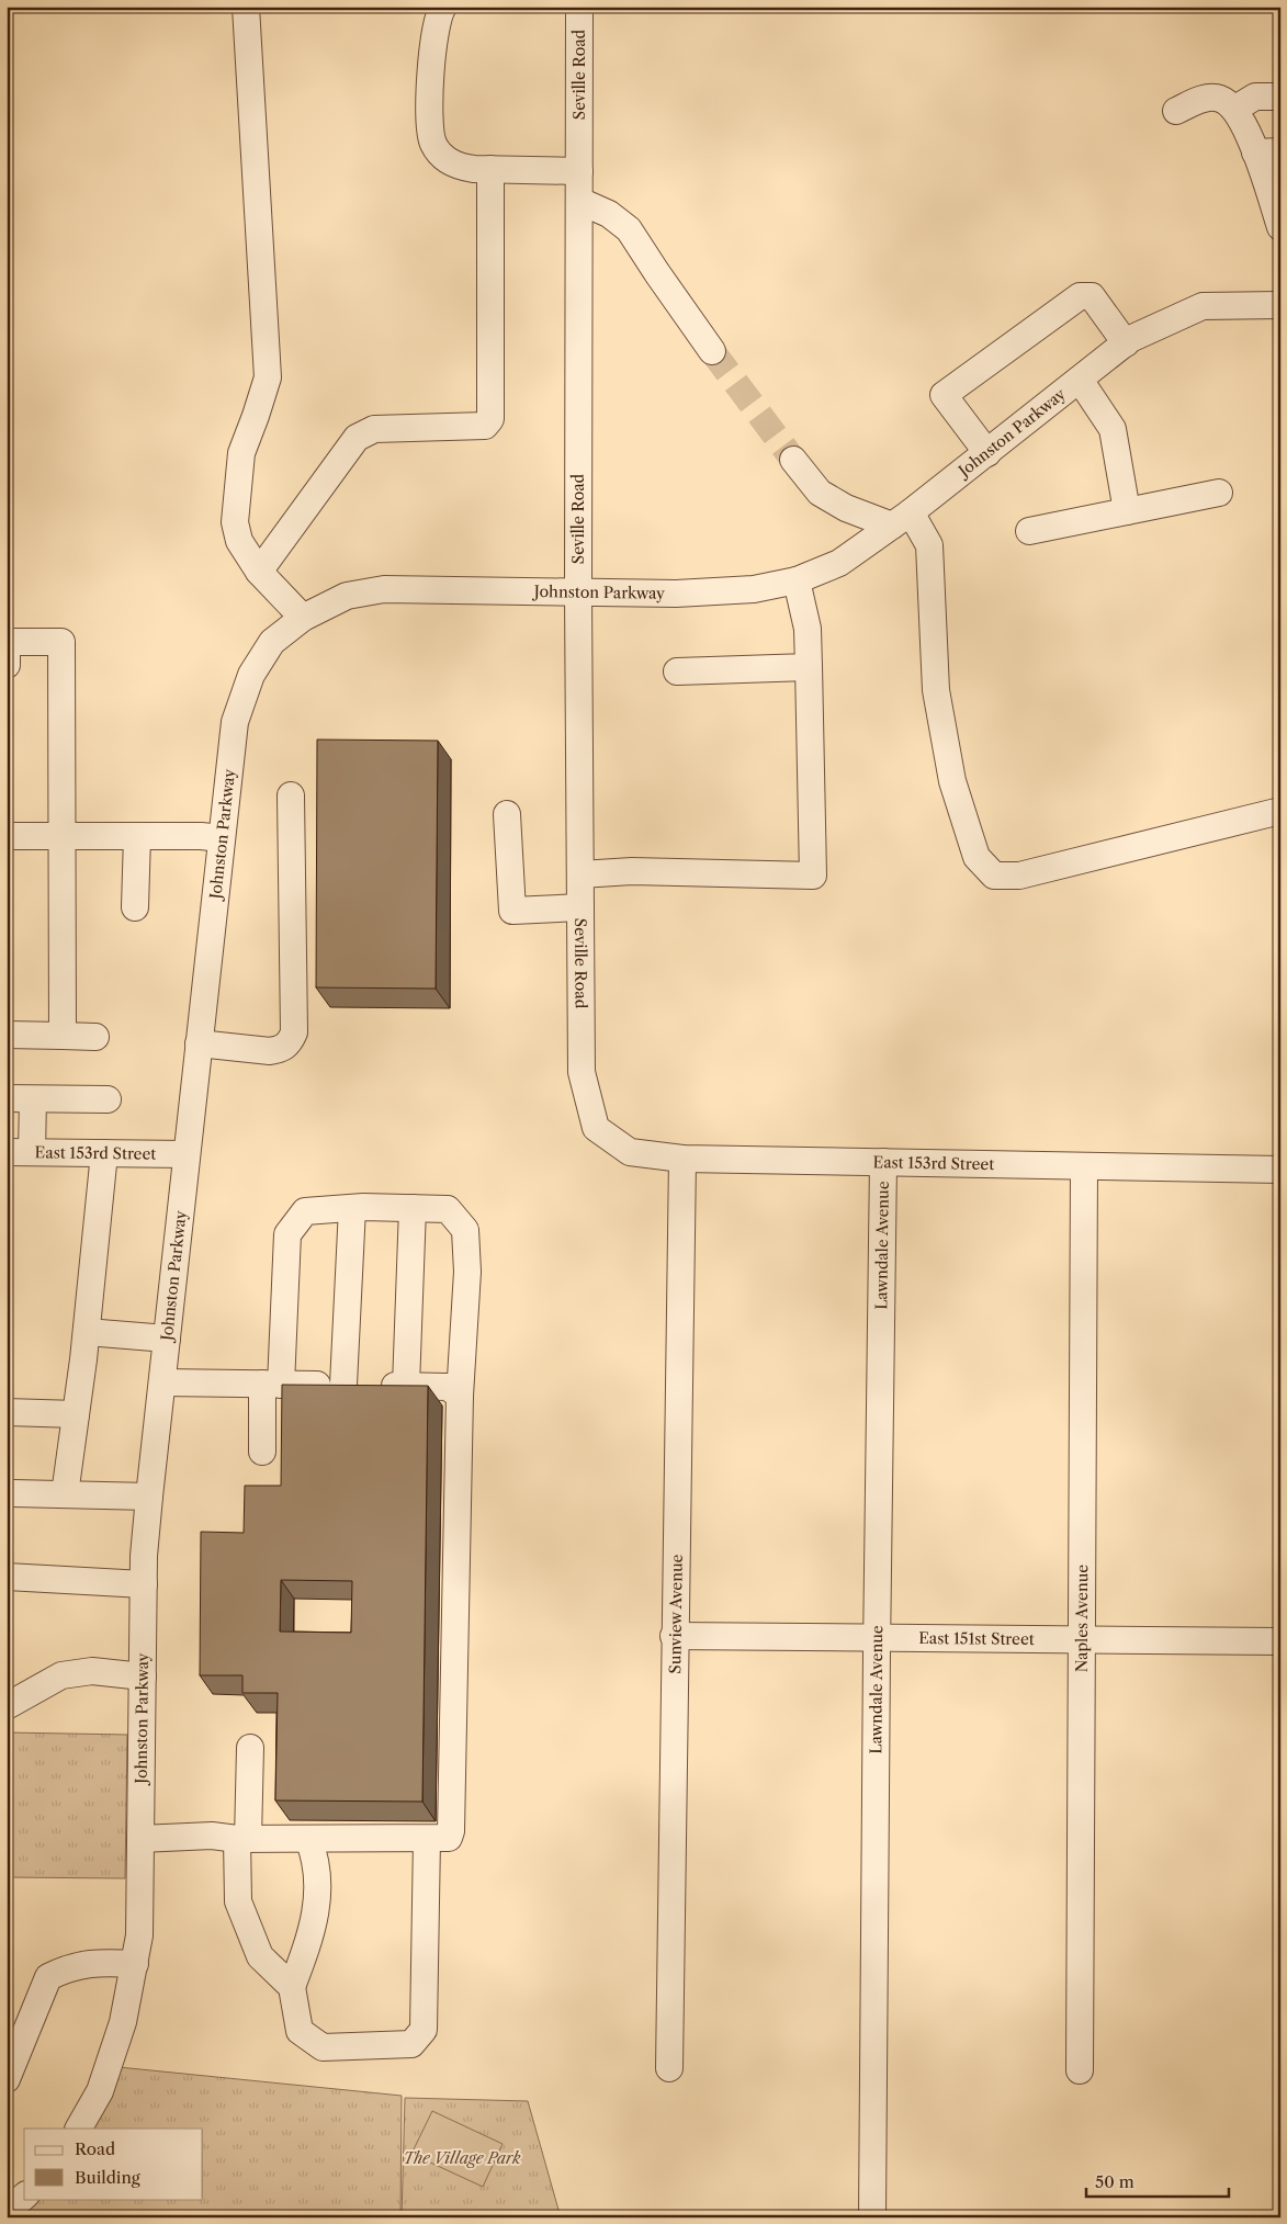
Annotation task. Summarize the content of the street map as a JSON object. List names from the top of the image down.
{
  "streets": {
    "street": [
      "Seville Road",
      "Johnston Parkway",
      "East 153rd Street",
      "Lawndale Avenue",
      "Sunview Avenue",
      "Naples Avenue",
      "East 151st Street"
    ]
  },
  "crossings": [
    ["Seville Road", "Johnston Parkway"],
    ["Seville Road", "East 153rd Street"],
    ["Johnston Parkway", "East 153rd Street"],
    ["East 153rd Street", "Lawndale Avenue"],
    ["East 153rd Street", "Sunview Avenue"],
    ["East 153rd Street", "Naples Avenue"],
    ["Lawndale Avenue", "East 151st Street"],
    ["Sunview Avenue", "East 151st Street"],
    ["Naples Avenue", "East 151st Street"]
  ],
  "parks": ["The Village Park"],
  "legend": ["Road", "Building"],
  "scale_bar": "50 m"
}
